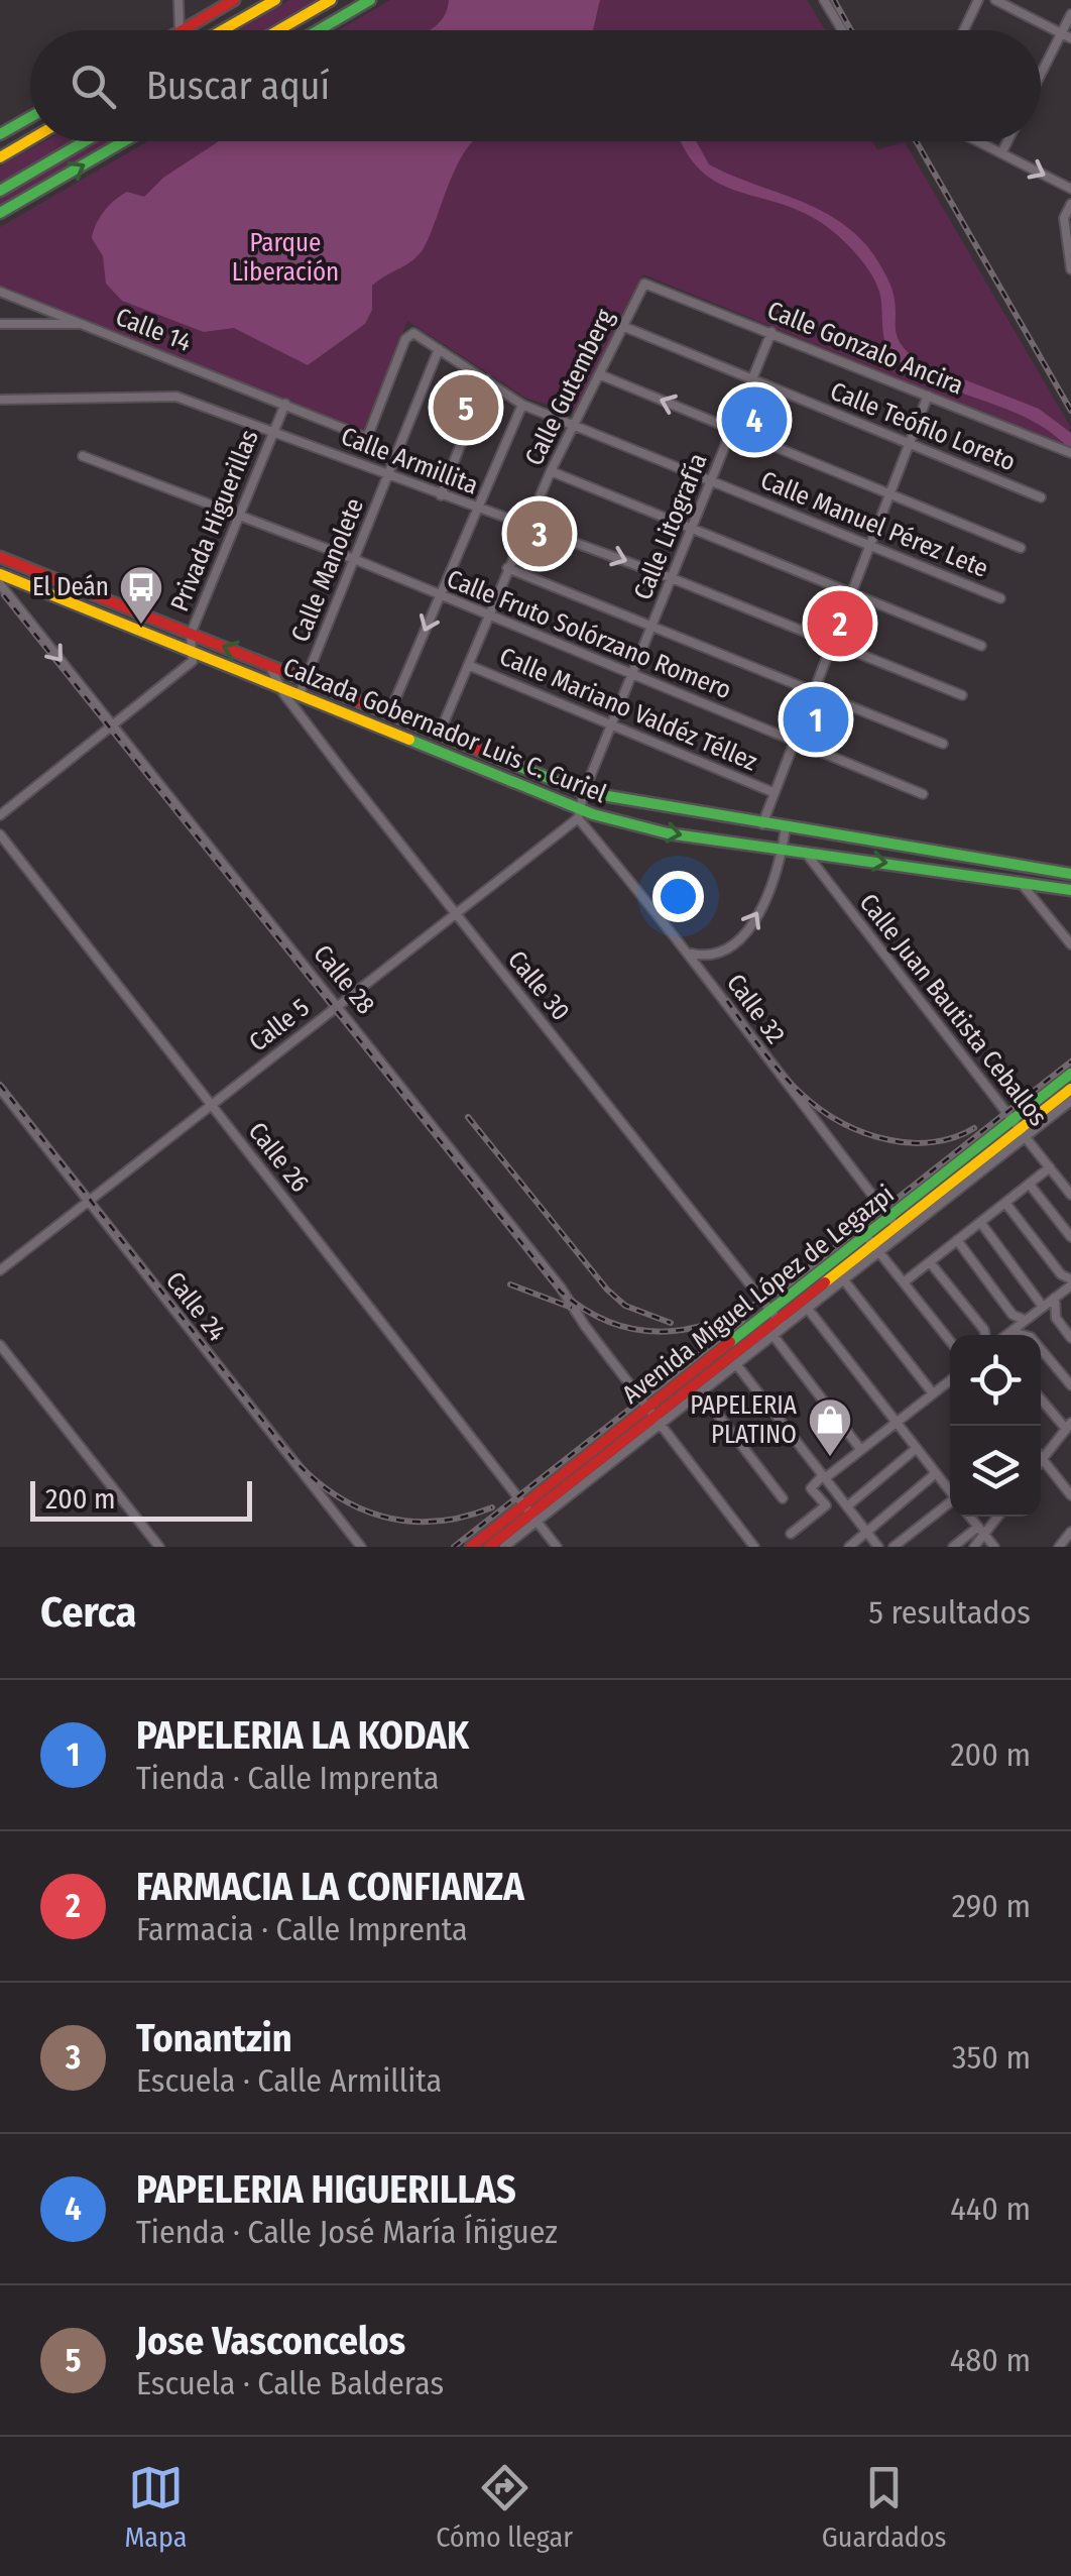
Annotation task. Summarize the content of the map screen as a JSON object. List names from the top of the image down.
{
  "streets": {
    "main road": ["Calzada Gobernador Luis C. Curiel", "Avenida Miguel López de Legazpi"],
    "street": [
      "Calle 14",
      "Calle Gonzalo Ancira",
      "Calle Gutemberg",
      "Calle Teófilo Loreto",
      "Calle Armillita",
      "Privada Higuerillas",
      "Calle Manuel Pérez Lete",
      "Calle Litografía",
      "Calle Manolete",
      "Calle Fruto Solórzano Romero",
      "Calle Mariano Valdéz Téllez",
      "Calle 28",
      "Calle 30",
      "Calle 32",
      "Calle Juan Bautista Ceballos",
      "Calle 5",
      "Calle 26",
      "Calle 24"
    ]
  },
  "crossings": [
    ["Calle 14", "Privada Higuerillas"],
    ["Calle 14", "Calle Manuel Pérez Lete"],
    ["Calle Gonzalo Ancira", "Calle Gutemberg"],
    ["Calle Gonzalo Ancira", "Calle Litografía"],
    ["Calle Gutemberg", "Calle Teófilo Loreto"],
    ["Calle Gutemberg", "Calle Armillita"],
    ["Calle Gutemberg", "Calle Manuel Pérez Lete"],
    ["Calle Gutemberg", "Calle Fruto Solórzano Romero"],
    ["Calle Gutemberg", "Calle Mariano Valdéz Téllez"],
    ["Calle Gutemberg", "Calzada Gobernador Luis C. Curiel"],
    ["Calle Teófilo Loreto", "Calle Litografía"],
    ["Calle Armillita", "Privada Higuerillas"],
    ["Calle Armillita", "Calle Litografía"],
    ["Calle Armillita", "Calle Manolete"],
    ["Privada Higuerillas", "Calle Fruto Solórzano Romero"],
    ["Privada Higuerillas", "Calzada Gobernador Luis C. Curiel"],
    ["Calle Manuel Pérez Lete", "Calle Litografía"],
    ["Calle Manuel Pérez Lete", "Calle Manolete"],
    ["Calle Litografía", "Calle Fruto Solórzano Romero"],
    ["Calle Litografía", "Calle Mariano Valdéz Téllez"],
    ["Calle Litografía", "Calzada Gobernador Luis C. Curiel"],
    ["Calle Litografía", "Calle 32"],
    ["Calle Litografía", "Calle 5"],
    ["Calle Manolete", "Calle Fruto Solórzano Romero"],
    ["Calle Manolete", "Calzada Gobernador Luis C. Curiel"],
    ["Calzada Gobernador Luis C. Curiel", "Calle 30"],
    ["Calzada Gobernador Luis C. Curiel", "Calle 32"],
    ["Calzada Gobernador Luis C. Curiel", "Calle Juan Bautista Ceballos"],
    ["Calzada Gobernador Luis C. Curiel", "Calle 5"],
    ["Calle 28", "Calle 5"],
    ["Calle 28", "Avenida Miguel López de Legazpi"],
    ["Calle 30", "Calle 5"],
    ["Calle 30", "Avenida Miguel López de Legazpi"],
    ["Calle 32", "Calle 5"],
    ["Calle 32", "Avenida Miguel López de Legazpi"],
    ["Calle Juan Bautista Ceballos", "Avenida Miguel López de Legazpi"],
    ["Calle 5", "Calle 26"],
    ["Calle 5", "Calle 24"],
    ["Calle 26", "Avenida Miguel López de Legazpi"]
  ],
  "parks": ["Parque Liberación"],
  "places": {
    "bus stop": ["El Deán"],
    "shop": ["PAPELERIA PLATINO"]
  },
  "scale_bar": "200 m",
  "page": {
    "search": "Buscar aquí",
    "pins": [
      "5",
      "4",
      "3",
      "2",
      "1"
    ],
    "scale": "200 m",
    "heading": ["Cerca", "5 resultados"],
    "list": [
      {
        "mark": "1",
        "name": "PAPELERIA LA KODAK",
        "note": "Tienda · Calle Imprenta",
        "value": "200 m"
      },
      {
        "mark": "2",
        "name": "FARMACIA LA CONFIANZA",
        "note": "Farmacia · Calle Imprenta",
        "value": "290 m"
      },
      {
        "mark": "3",
        "name": "Tonantzin",
        "note": "Escuela · Calle Armillita",
        "value": "350 m"
      },
      {
        "mark": "4",
        "name": "PAPELERIA HIGUERILLAS",
        "note": "Tienda · Calle José María Íñiguez",
        "value": "440 m"
      },
      {
        "mark": "5",
        "name": "Jose Vasconcelos",
        "note": "Escuela · Calle Balderas",
        "value": "480 m"
      }
    ],
    "nav": ["Mapa", "Cómo llegar", "Guardados"]
  }
}
